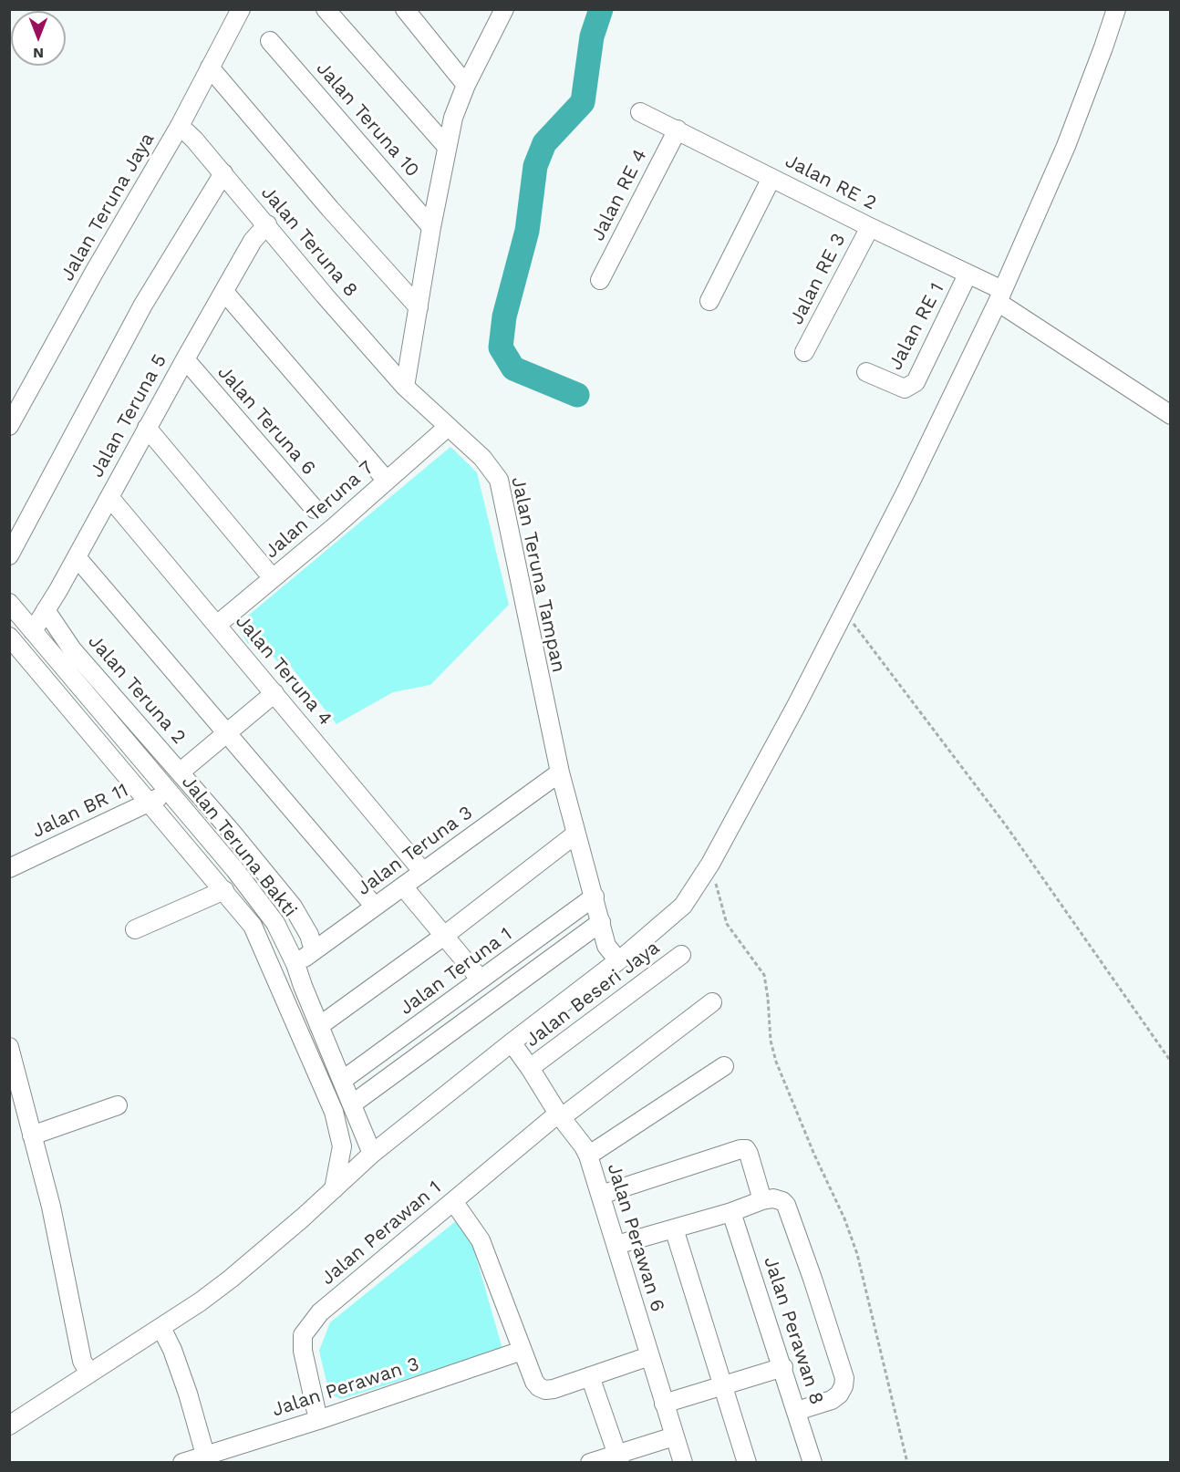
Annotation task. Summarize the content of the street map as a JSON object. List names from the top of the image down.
{
  "streets": {
    "street": [
      "Jalan Teruna 10",
      "Jalan RE 2",
      "Jalan RE 4",
      "Jalan Teruna Jaya",
      "Jalan Teruna 8",
      "Jalan RE 3",
      "Jalan RE 1",
      "Jalan Teruna 5",
      "Jalan Teruna 6",
      "Jalan Teruna 7",
      "Jalan Teruna Tampan",
      "Jalan Teruna 4",
      "Jalan Teruna 2",
      "Jalan BR 11",
      "Jalan Teruna Bakti",
      "Jalan Teruna 3",
      "Jalan Teruna 1",
      "Jalan Beseri Jaya",
      "Jalan Perawan 1",
      "Jalan Perawan 6",
      "Jalan Perawan 8",
      "Jalan Perawan 3"
    ]
  },
  "crossings": [
    ["Jalan RE 2", "Jalan RE 4"],
    ["Jalan RE 2", "Jalan RE 3"],
    ["Jalan RE 2", "Jalan RE 1"],
    ["Jalan Teruna Jaya", "Jalan Teruna 8"],
    ["Jalan Teruna 8", "Jalan Teruna 5"],
    ["Jalan Teruna 8", "Jalan Teruna Tampan"],
    ["Jalan Teruna 5", "Jalan Teruna 6"],
    ["Jalan Teruna 5", "Jalan Teruna 4"],
    ["Jalan Teruna 5", "Jalan Teruna 2"],
    ["Jalan Teruna 5", "Jalan Teruna Bakti"],
    ["Jalan Teruna 7", "Jalan Teruna Tampan"],
    ["Jalan Teruna 7", "Jalan Teruna 4"],
    ["Jalan Teruna Tampan", "Jalan Teruna 3"],
    ["Jalan Teruna Tampan", "Jalan Teruna 1"],
    ["Jalan Teruna 4", "Jalan Teruna 3"],
    ["Jalan Teruna 2", "Jalan Teruna 3"],
    ["Jalan BR 11", "Jalan Teruna Bakti"],
    ["Jalan Teruna Bakti", "Jalan Teruna 3"],
    ["Jalan Teruna Bakti", "Jalan Teruna 1"],
    ["Jalan Beseri Jaya", "Jalan Perawan 6"],
    ["Jalan Perawan 1", "Jalan Perawan 6"],
    ["Jalan Perawan 1", "Jalan Perawan 3"]
  ],
  "north": "bottom"
}
